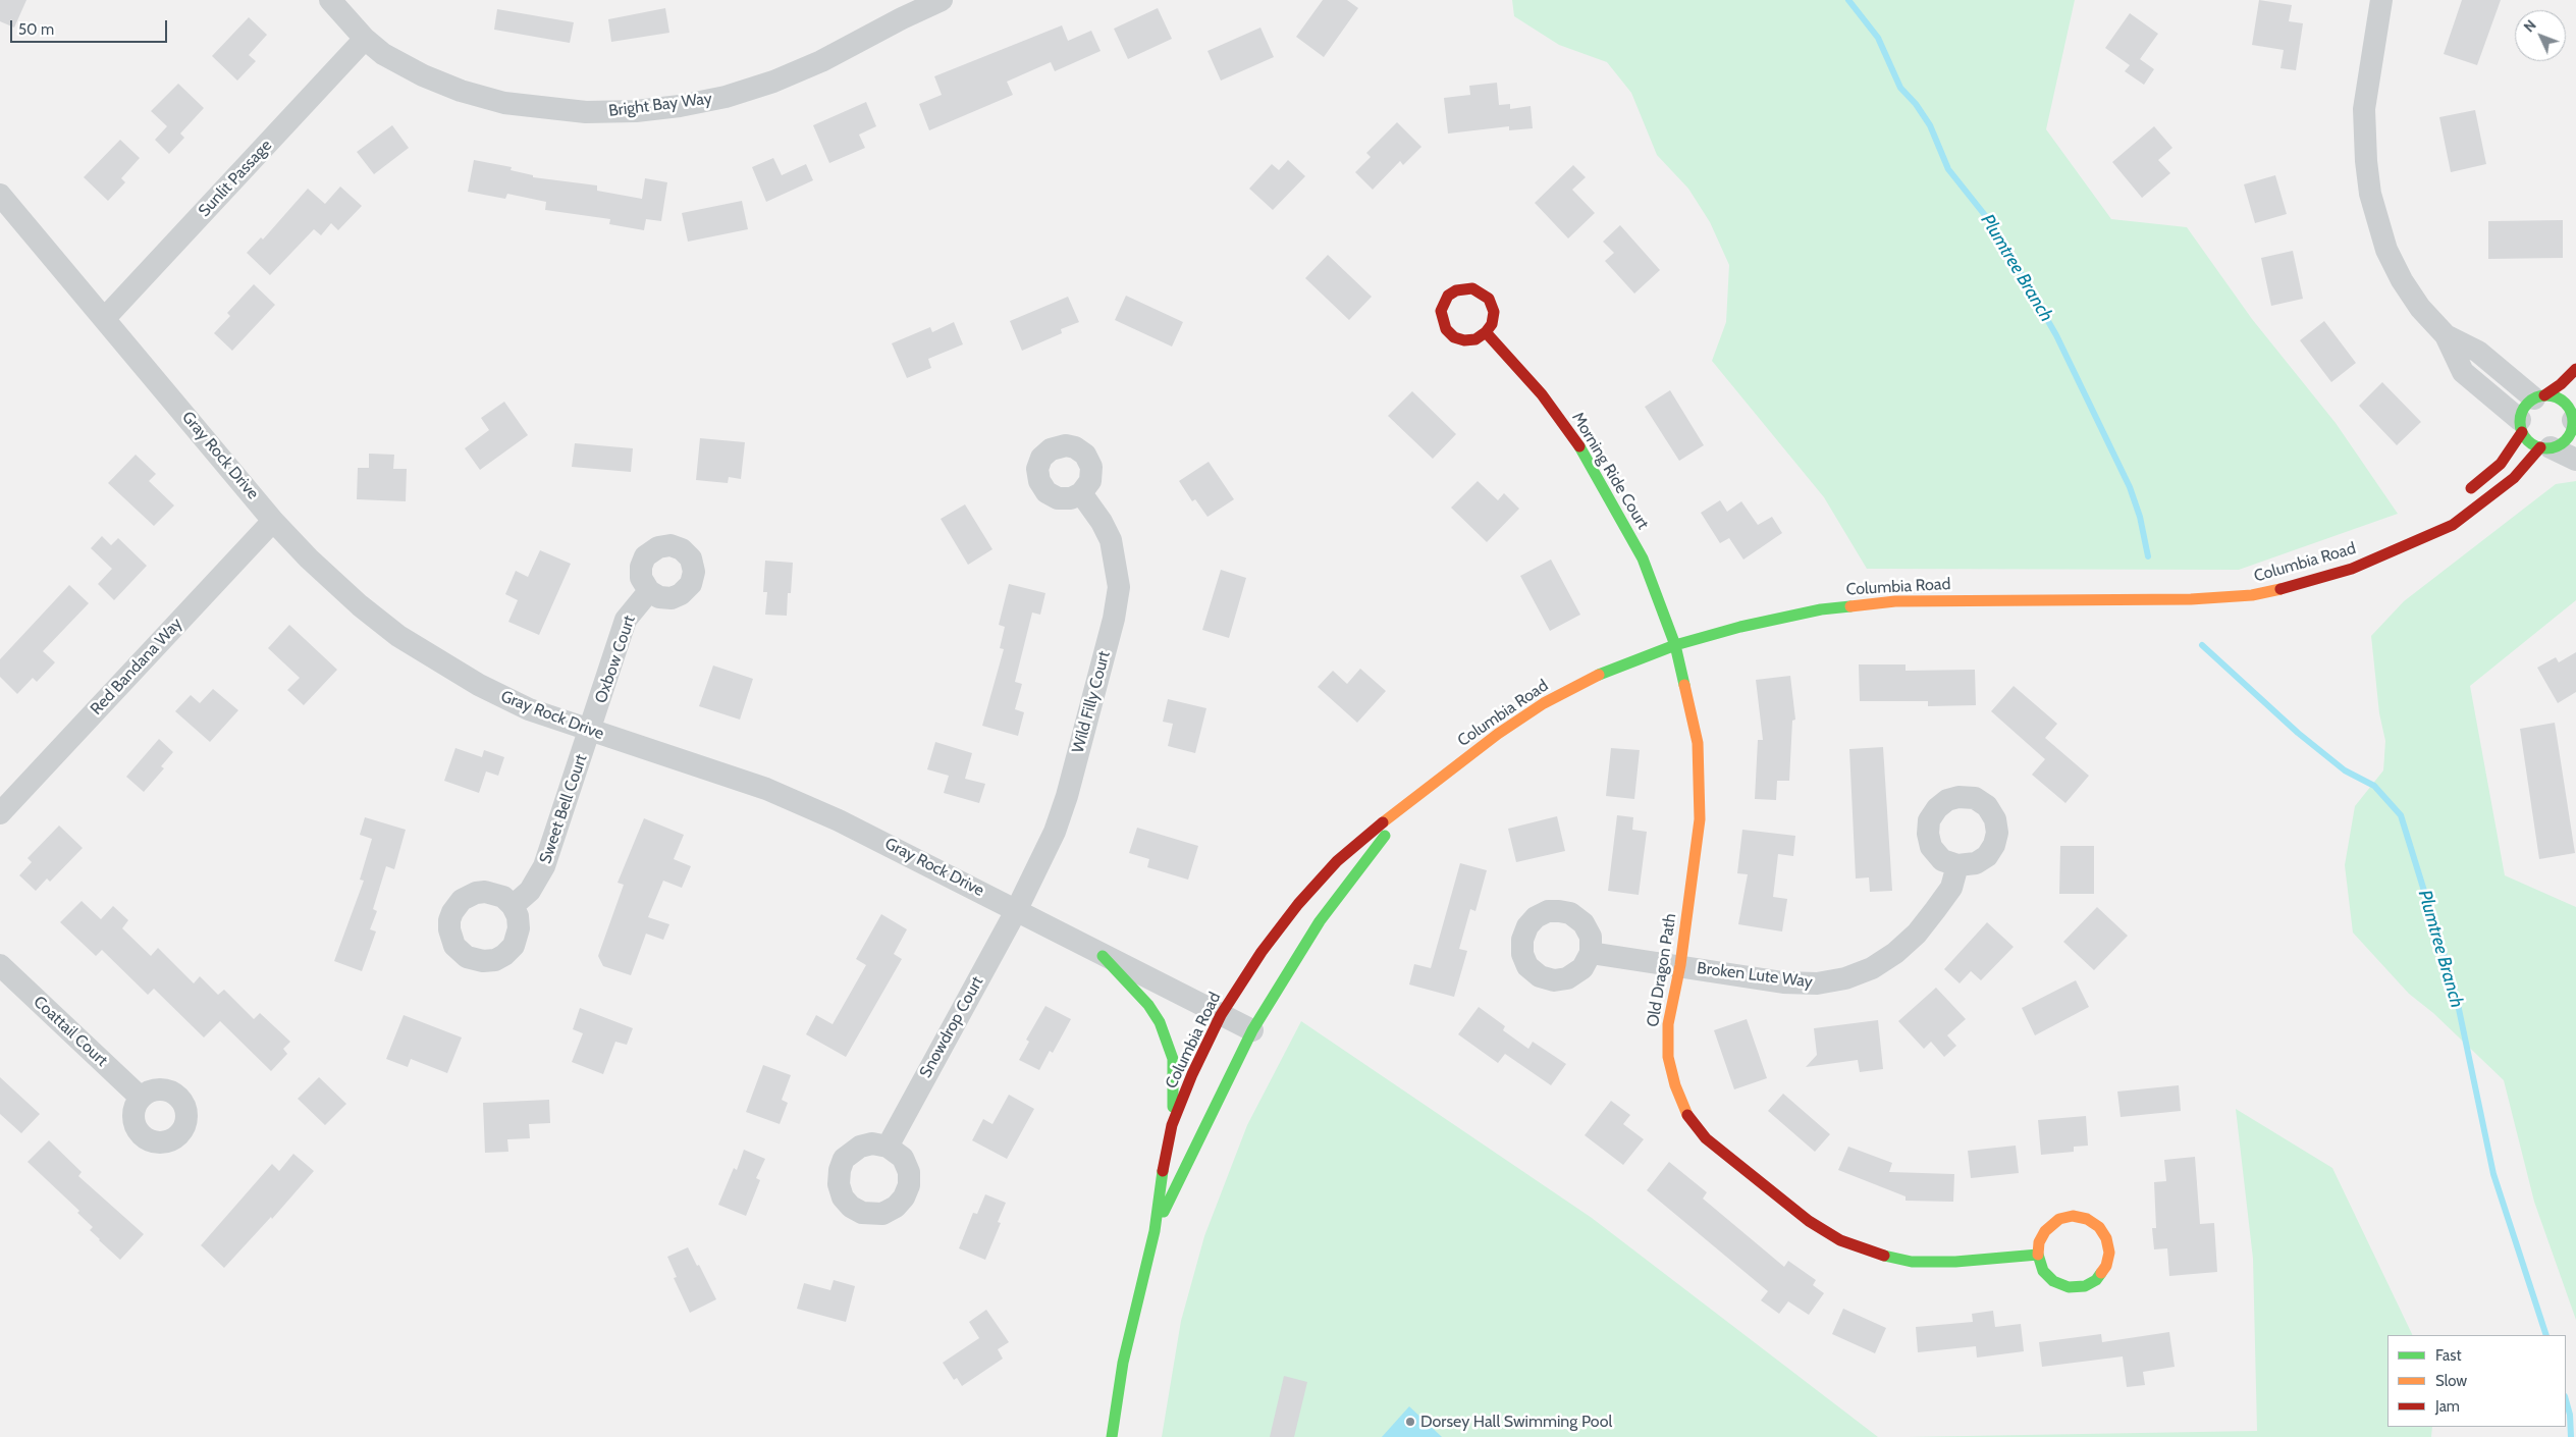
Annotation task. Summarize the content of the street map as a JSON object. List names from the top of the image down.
{
  "streets": {
    "street": [
      "Bright Bay Way",
      "Sunlit Passage",
      "Gray Rock Drive",
      "Morning Ride Court",
      "Columbia Road",
      "Oxbow Court",
      "Red Bandana Way",
      "Wild Filly Court",
      "Sweet Bell Court",
      "Old Dragon Path",
      "Broken Lute Way",
      "Snowdrop Court",
      "Coattail Court"
    ]
  },
  "crossings": [
    ["Bright Bay Way", "Sunlit Passage"],
    ["Sunlit Passage", "Gray Rock Drive"],
    ["Gray Rock Drive", "Columbia Road"],
    ["Gray Rock Drive", "Oxbow Court"],
    ["Gray Rock Drive", "Red Bandana Way"],
    ["Gray Rock Drive", "Wild Filly Court"],
    ["Gray Rock Drive", "Sweet Bell Court"],
    ["Gray Rock Drive", "Snowdrop Court"],
    ["Morning Ride Court", "Columbia Road"],
    ["Morning Ride Court", "Old Dragon Path"],
    ["Columbia Road", "Old Dragon Path"],
    ["Oxbow Court", "Sweet Bell Court"],
    ["Wild Filly Court", "Snowdrop Court"],
    ["Old Dragon Path", "Broken Lute Way"]
  ],
  "water": ["Plumtree Branch"],
  "places": ["Dorsey Hall Swimming Pool"],
  "legend": ["Fast", "Slow", "Jam"],
  "scale_bar": "50 m",
  "north": "top left"
}
